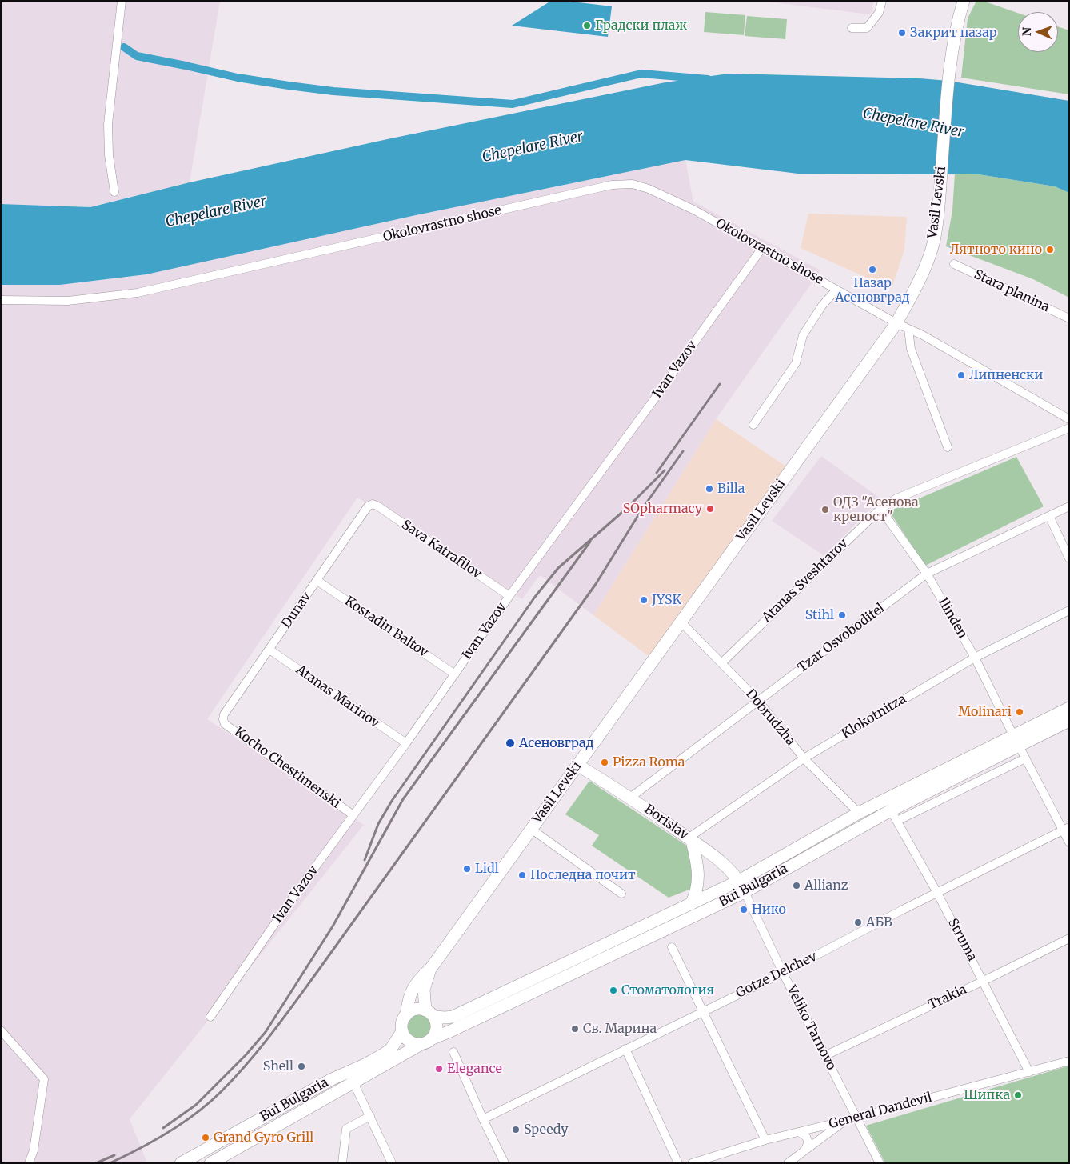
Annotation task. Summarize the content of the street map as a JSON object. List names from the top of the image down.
{
  "streets": {
    "main road": ["Vasil Levski", "Borislav", "Bui Bulgaria"],
    "street": [
      "Okolovrastno shose",
      "Stara planina",
      "Ivan Vazov",
      "Sava Katrafilov",
      "Atanas Sveshtarov",
      "Dunav",
      "Ilinden",
      "Kostadin Baltov",
      "Tzar Osvoboditel",
      "Atanas Marinov",
      "Klokotnitza",
      "Dobrudzha",
      "Kocho Chestimenski",
      "Struma",
      "Gotze Delchev",
      "Trakia",
      "Veliko Tarnovo",
      "General Dandevil"
    ]
  },
  "crossings": [
    ["Vasil Levski", "Okolovrastno shose"],
    ["Vasil Levski", "Dobrudzha"],
    ["Vasil Levski", "Borislav"],
    ["Vasil Levski", "Bui Bulgaria"],
    ["Okolovrastno shose", "Ivan Vazov"],
    ["Ivan Vazov", "Sava Katrafilov"],
    ["Ivan Vazov", "Kostadin Baltov"],
    ["Ivan Vazov", "Atanas Marinov"],
    ["Ivan Vazov", "Kocho Chestimenski"],
    ["Sava Katrafilov", "Dunav"],
    ["Atanas Sveshtarov", "Ilinden"],
    ["Atanas Sveshtarov", "Dobrudzha"],
    ["Dunav", "Kostadin Baltov"],
    ["Dunav", "Atanas Marinov"],
    ["Dunav", "Kocho Chestimenski"],
    ["Ilinden", "Tzar Osvoboditel"],
    ["Ilinden", "Klokotnitza"],
    ["Ilinden", "Bui Bulgaria"],
    ["Ilinden", "Gotze Delchev"],
    ["Tzar Osvoboditel", "Dobrudzha"],
    ["Tzar Osvoboditel", "Borislav"],
    ["Klokotnitza", "Dobrudzha"],
    ["Klokotnitza", "Borislav"],
    ["Dobrudzha", "Bui Bulgaria"],
    ["Borislav", "Bui Bulgaria"],
    ["Borislav", "Veliko Tarnovo"],
    ["Bui Bulgaria", "Struma"],
    ["Bui Bulgaria", "Veliko Tarnovo"],
    ["Struma", "Gotze Delchev"],
    ["Struma", "Trakia"],
    ["Struma", "General Dandevil"],
    ["Gotze Delchev", "Veliko Tarnovo"],
    ["Trakia", "Veliko Tarnovo"],
    ["Veliko Tarnovo", "General Dandevil"]
  ],
  "water": ["Chepelare River"],
  "places": [
    "Градски плаж",
    "Закрит пазар",
    "Лятното кино",
    "Пазар Асеновград",
    "Липненски",
    "Billa",
    "SOpharmacy",
    "ОДЗ \"Асенова крепост\"",
    "JYSK",
    "Stihl",
    "Molinari",
    "Асеновград",
    "Pizza Roma",
    "Lidl",
    "Последна почит",
    "Allianz",
    "Нико",
    "АБВ",
    "Стоматология",
    "Св. Марина",
    "Shell",
    "Elegance",
    "Шипка",
    "Speedy",
    "Grand Gyro Grill"
  ],
  "north": "left"
}
